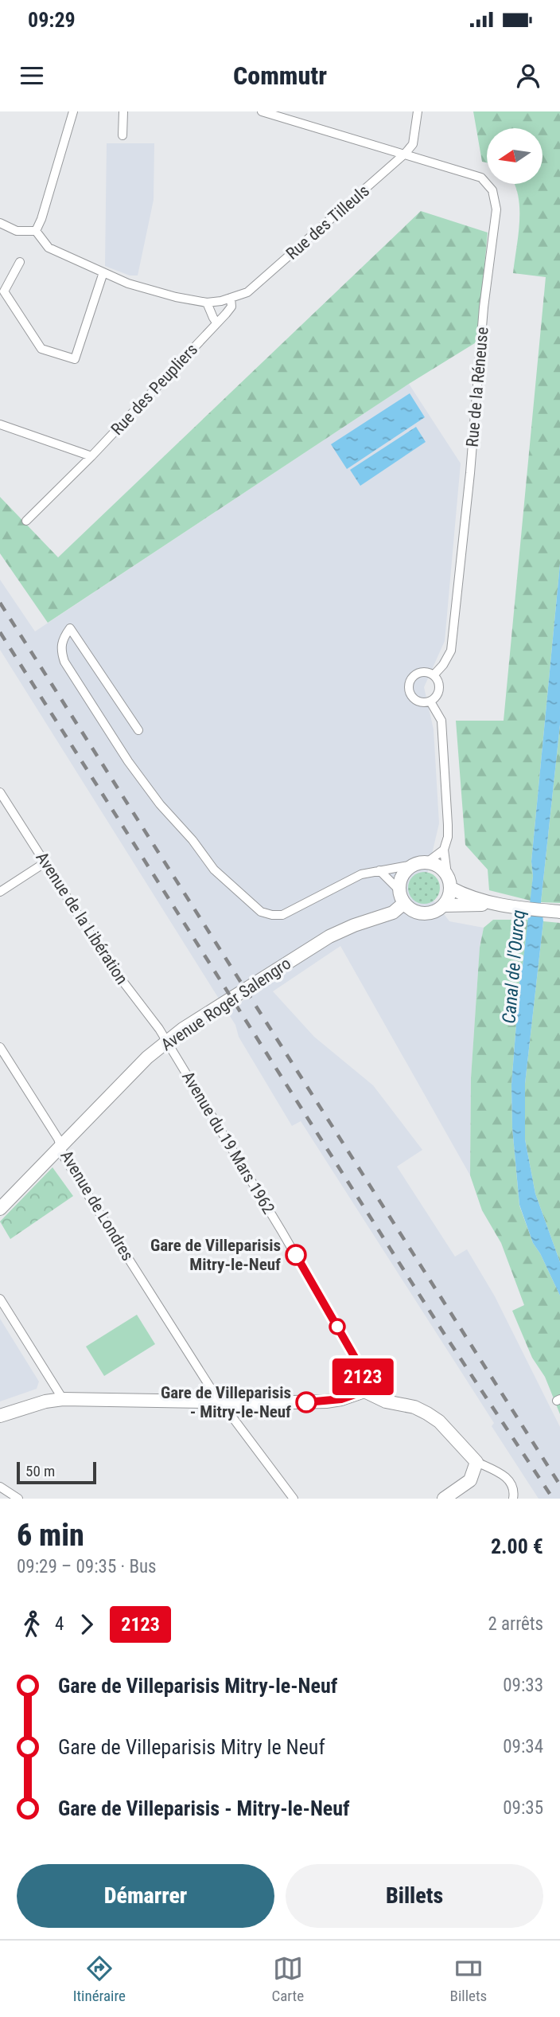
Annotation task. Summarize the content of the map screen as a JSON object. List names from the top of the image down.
{
  "streets": {
    "street": [
      "Rue des Tilleuls",
      "Rue de la Réneuse",
      "Rue des Peupliers",
      "Avenue de la Libération",
      "Avenue Roger Salengro",
      "Avenue du 19 Mars 1962",
      "Avenue de Londres"
    ]
  },
  "crossings": [
    ["Rue des Tilleuls", "Rue de la Réneuse"],
    ["Rue des Tilleuls", "Rue des Peupliers"],
    ["Avenue de la Libération", "Avenue Roger Salengro"],
    ["Avenue de la Libération", "Avenue du 19 Mars 1962"],
    ["Avenue Roger Salengro", "Avenue du 19 Mars 1962"],
    ["Avenue Roger Salengro", "Avenue de Londres"]
  ],
  "water": ["Canal de l'Ourcq"],
  "places": ["Gare de Villeparisis Mitry-le-Neuf", "Gare de Villeparisis - Mitry-le-Neuf"],
  "lines": ["bus line 2123"],
  "scale_bar": "50 m",
  "north": "left",
  "page": {
    "status": "09:29",
    "header": "Commutr",
    "on_map": "2123",
    "scale": "50 m",
    "heading": ["6 min", "09:29 – 09:35 · Bus", "2.00 €"],
    "legs": ["4", "2123", "2 arrêts"],
    "list": [
      {
        "name": "Gare de Villeparisis Mitry-le-Neuf",
        "value": "09:33"
      },
      {
        "name": "Gare de Villeparisis Mitry le Neuf",
        "value": "09:34"
      },
      {
        "name": "Gare de Villeparisis - Mitry-le-Neuf",
        "value": "09:35"
      }
    ],
    "buttons": ["Démarrer", "Billets"],
    "tabs": ["Itinéraire", "Carte", "Billets"]
  }
}
